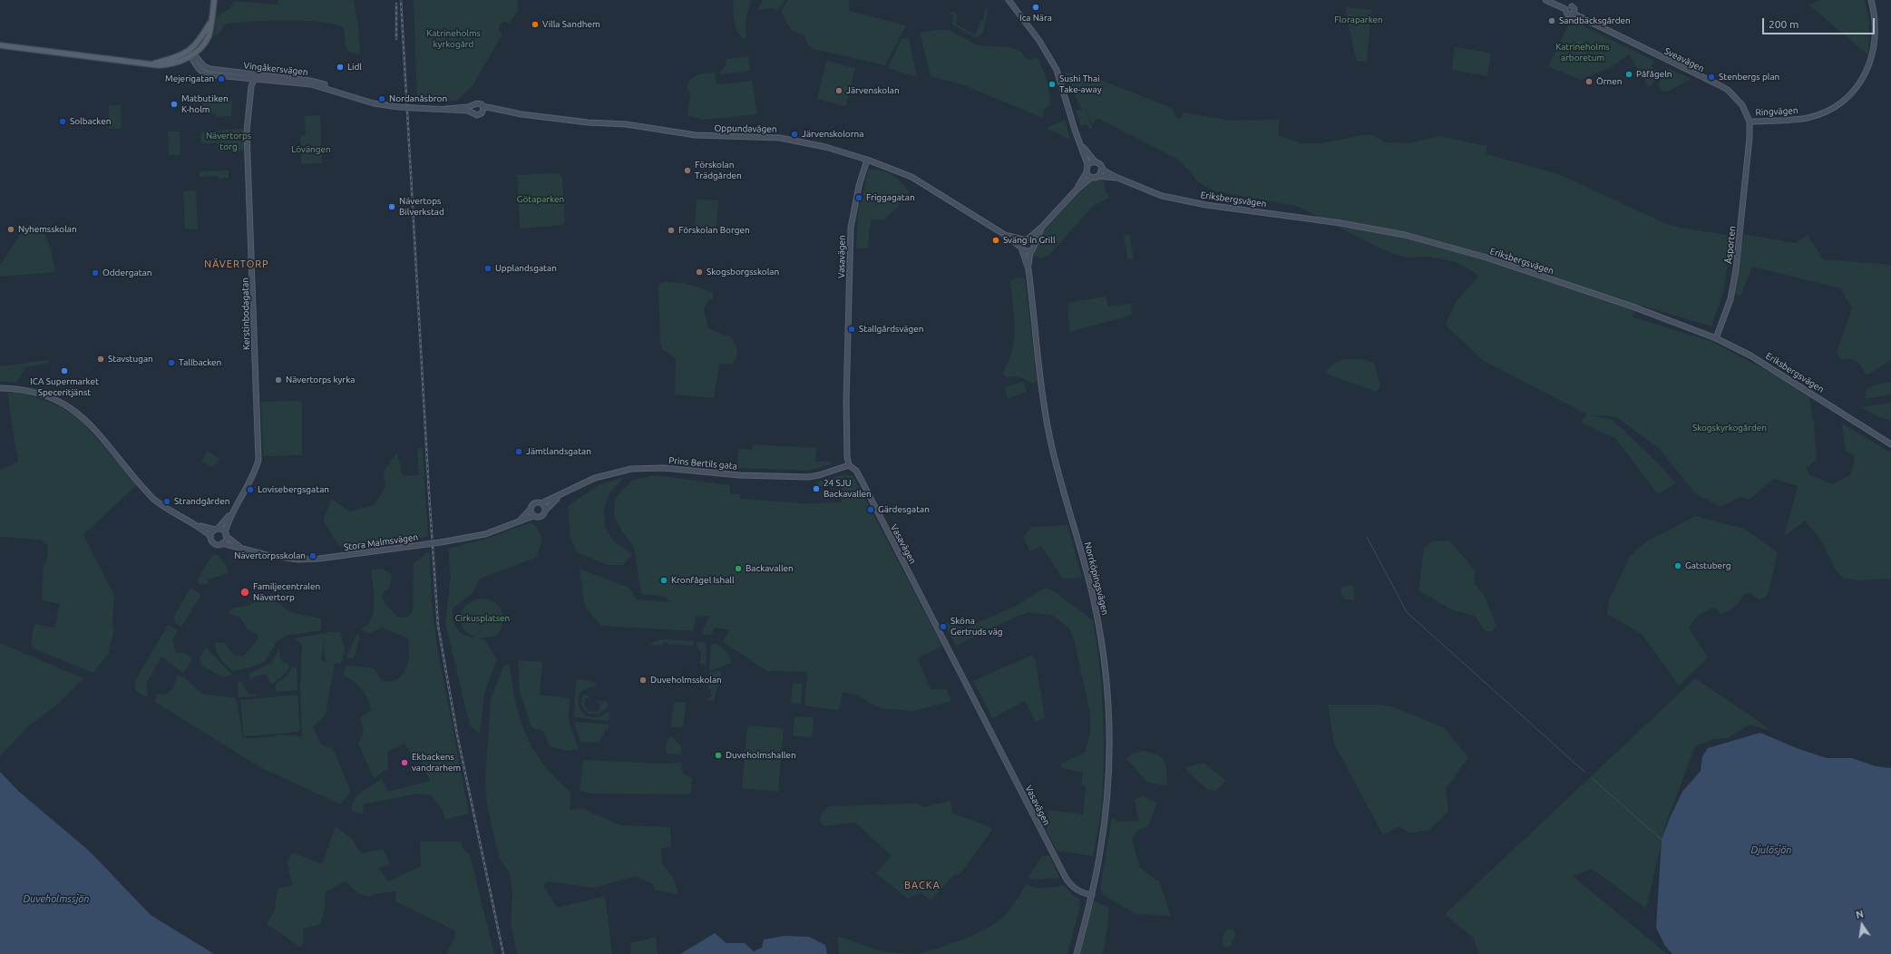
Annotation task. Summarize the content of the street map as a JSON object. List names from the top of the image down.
{
  "streets": {
    "street": [
      "Sveavägen",
      "Vingåkersvägen",
      "Ringvägen",
      "Oppundavägen",
      "Eriksbergsvägen",
      "Åsporten",
      "Vasavägen",
      "Kerstinbodagatan",
      "Prins Bertils gata",
      "Stora Malmsvägen",
      "Norrköpingsvägen"
    ]
  },
  "crossings": [
    ["Sveavägen", "Ringvägen"],
    ["Sveavägen", "Åsporten"],
    ["Vingåkersvägen", "Oppundavägen"],
    ["Vingåkersvägen", "Kerstinbodagatan"],
    ["Oppundavägen", "Vasavägen"],
    ["Oppundavägen", "Norrköpingsvägen"],
    ["Eriksbergsvägen", "Åsporten"],
    ["Vasavägen", "Prins Bertils gata"],
    ["Vasavägen", "Norrköpingsvägen"],
    ["Kerstinbodagatan", "Stora Malmsvägen"],
    ["Prins Bertils gata", "Stora Malmsvägen"]
  ],
  "districts": ["NÄVERTORP", "BACKA"],
  "water": ["Djulösjön", "Duveholmssjön"],
  "parks": [
    "Floraparken",
    "Katrineholms kyrkogård",
    "Katrineholms arboretum",
    "Nävertorps torg",
    "Lövängen",
    "Götaparken",
    "Skogskyrkogården",
    "Cirkusplatsen"
  ],
  "places": [
    "Ica Nära",
    "Sandbäcksgården",
    "Villa Sandhem",
    "Lidl",
    "Påfågeln",
    "Stenbergs plan",
    "Mejerigatan",
    "Örnen",
    "Sushi Thai Take-away",
    "Järvenskolan",
    "Nordanåsbron",
    "Matbutiken K-holm",
    "Solbacken",
    "Järvenskolorna",
    "Förskolan Trädgården",
    "Friggagatan",
    "Nävertops Bilverkstad",
    "Nyhemsskolan",
    "Förskolan Borgen",
    "Sväng In Grill",
    "Upplandsgatan",
    "Skogsborgsskolan",
    "Oddergatan",
    "Stallgårdsvägen",
    "Stavstugan",
    "Tallbacken",
    "ICA Supermarket Speceritjänst",
    "Nävertorps kyrka",
    "Jämtlandsgatan",
    "24 SJU Backavallen",
    "Lovisebergsgatan",
    "Strandgården",
    "Gärdesgatan",
    "Nävertorpsskolan",
    "Gatstuberg",
    "Backavallen",
    "Kronfågel Ishall",
    "Familjecentralen Nävertorp",
    "Sköna Gertruds väg",
    "Duveholmsskolan",
    "Duveholmshallen",
    "Ekbackens vandrarhem"
  ],
  "scale_bar": "200 m",
  "north": "top"
}
